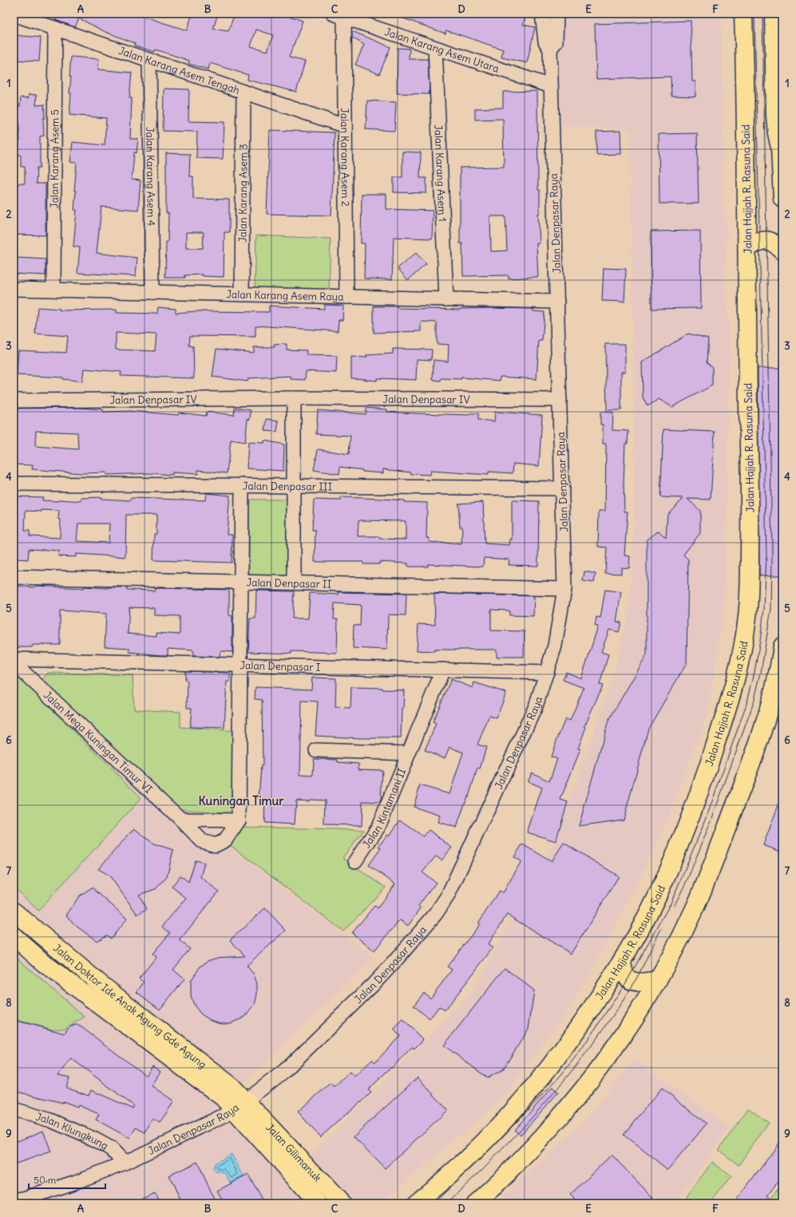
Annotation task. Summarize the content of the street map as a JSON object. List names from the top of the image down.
{
  "streets": {
    "main road": ["Jalan Hajjah R. Rasuna Said", "Jalan Doktor Ide Anak Agung Gde Agung", "Jalan Gilimanuk"],
    "street": [
      "Jalan Karang Asem Utara",
      "Jalan Karang Asem Tengah",
      "Jalan Karang Asem 2",
      "Jalan Karang Asem 5",
      "Jalan Karang Asem 1",
      "Jalan Karang Asem 4",
      "Jalan Karang Asem 3",
      "Jalan Denpasar Raya",
      "Jalan Karang Asem Raya",
      "Jalan Denpasar IV",
      "Jalan Denpasar III",
      "Jalan Denpasar II",
      "Jalan Denpasar I",
      "Jalan Mega Kuningan Timur VI",
      "Jalan Kintamani II",
      "Jalan Klungkung"
    ]
  },
  "crossings": [
    ["Jalan Karang Asem Utara", "Jalan Karang Asem 2"],
    ["Jalan Karang Asem Utara", "Jalan Karang Asem 1"],
    ["Jalan Karang Asem Utara", "Jalan Denpasar Raya"],
    ["Jalan Karang Asem Tengah", "Jalan Karang Asem 2"],
    ["Jalan Karang Asem Tengah", "Jalan Karang Asem 5"],
    ["Jalan Karang Asem Tengah", "Jalan Karang Asem 4"],
    ["Jalan Karang Asem Tengah", "Jalan Karang Asem 3"],
    ["Jalan Karang Asem 2", "Jalan Karang Asem Raya"],
    ["Jalan Karang Asem 5", "Jalan Karang Asem Raya"],
    ["Jalan Karang Asem 1", "Jalan Karang Asem Raya"],
    ["Jalan Karang Asem 4", "Jalan Karang Asem Raya"],
    ["Jalan Karang Asem 3", "Jalan Karang Asem Raya"],
    ["Jalan Denpasar Raya", "Jalan Karang Asem Raya"],
    ["Jalan Denpasar Raya", "Jalan Denpasar IV"],
    ["Jalan Denpasar Raya", "Jalan Denpasar III"],
    ["Jalan Denpasar Raya", "Jalan Denpasar II"],
    ["Jalan Denpasar Raya", "Jalan Denpasar I"],
    ["Jalan Denpasar Raya", "Jalan Doktor Ide Anak Agung Gde Agung"],
    ["Jalan Denpasar Raya", "Jalan Klungkung"],
    ["Jalan Denpasar Raya", "Jalan Gilimanuk"],
    ["Jalan Denpasar I", "Jalan Kintamani II"],
    ["Jalan Doktor Ide Anak Agung Gde Agung", "Jalan Gilimanuk"]
  ],
  "districts": ["Kuningan Timur"],
  "scale_bar": "50 m",
  "grid": {
    "columns": [
      "A",
      "B",
      "C",
      "D",
      "E",
      "F"
    ],
    "rows": [
      "1",
      "2",
      "3",
      "4",
      "5",
      "6",
      "7",
      "8",
      "9"
    ]
  }
}
